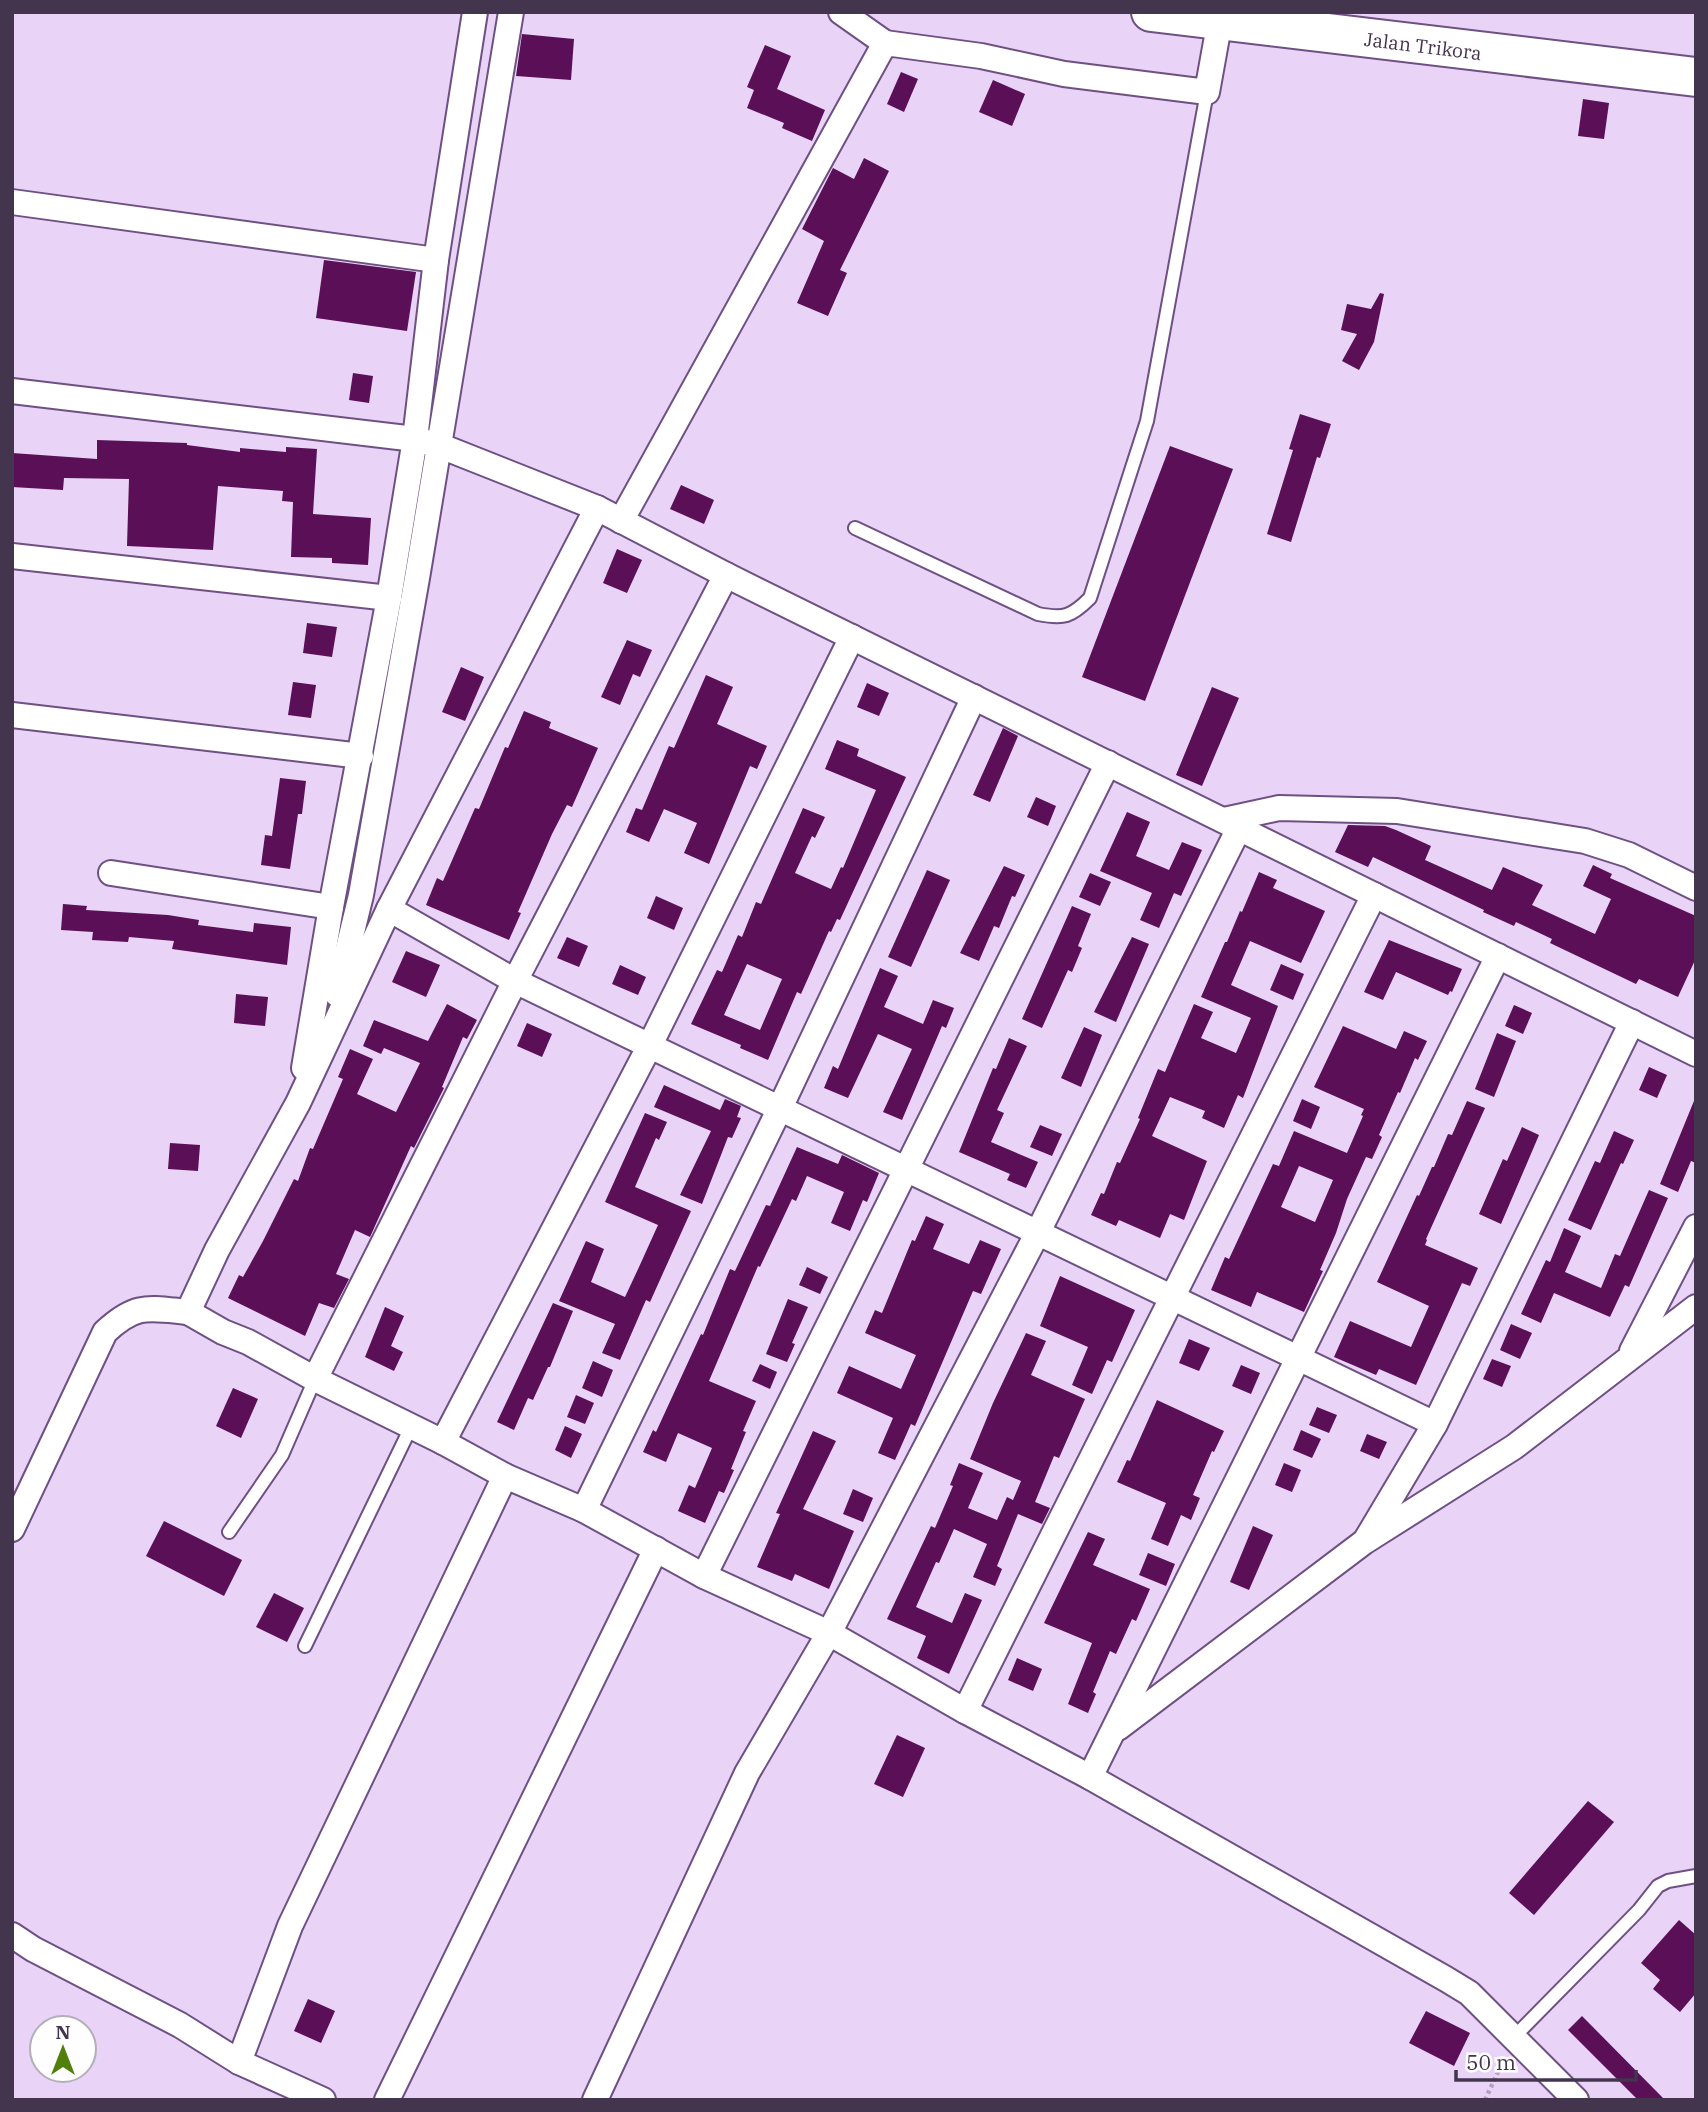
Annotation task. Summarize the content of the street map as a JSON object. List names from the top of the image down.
{
  "streets": {
    "main road": ["Jalan Trikora"]
  },
  "scale_bar": "50 m",
  "north": "top"
}
